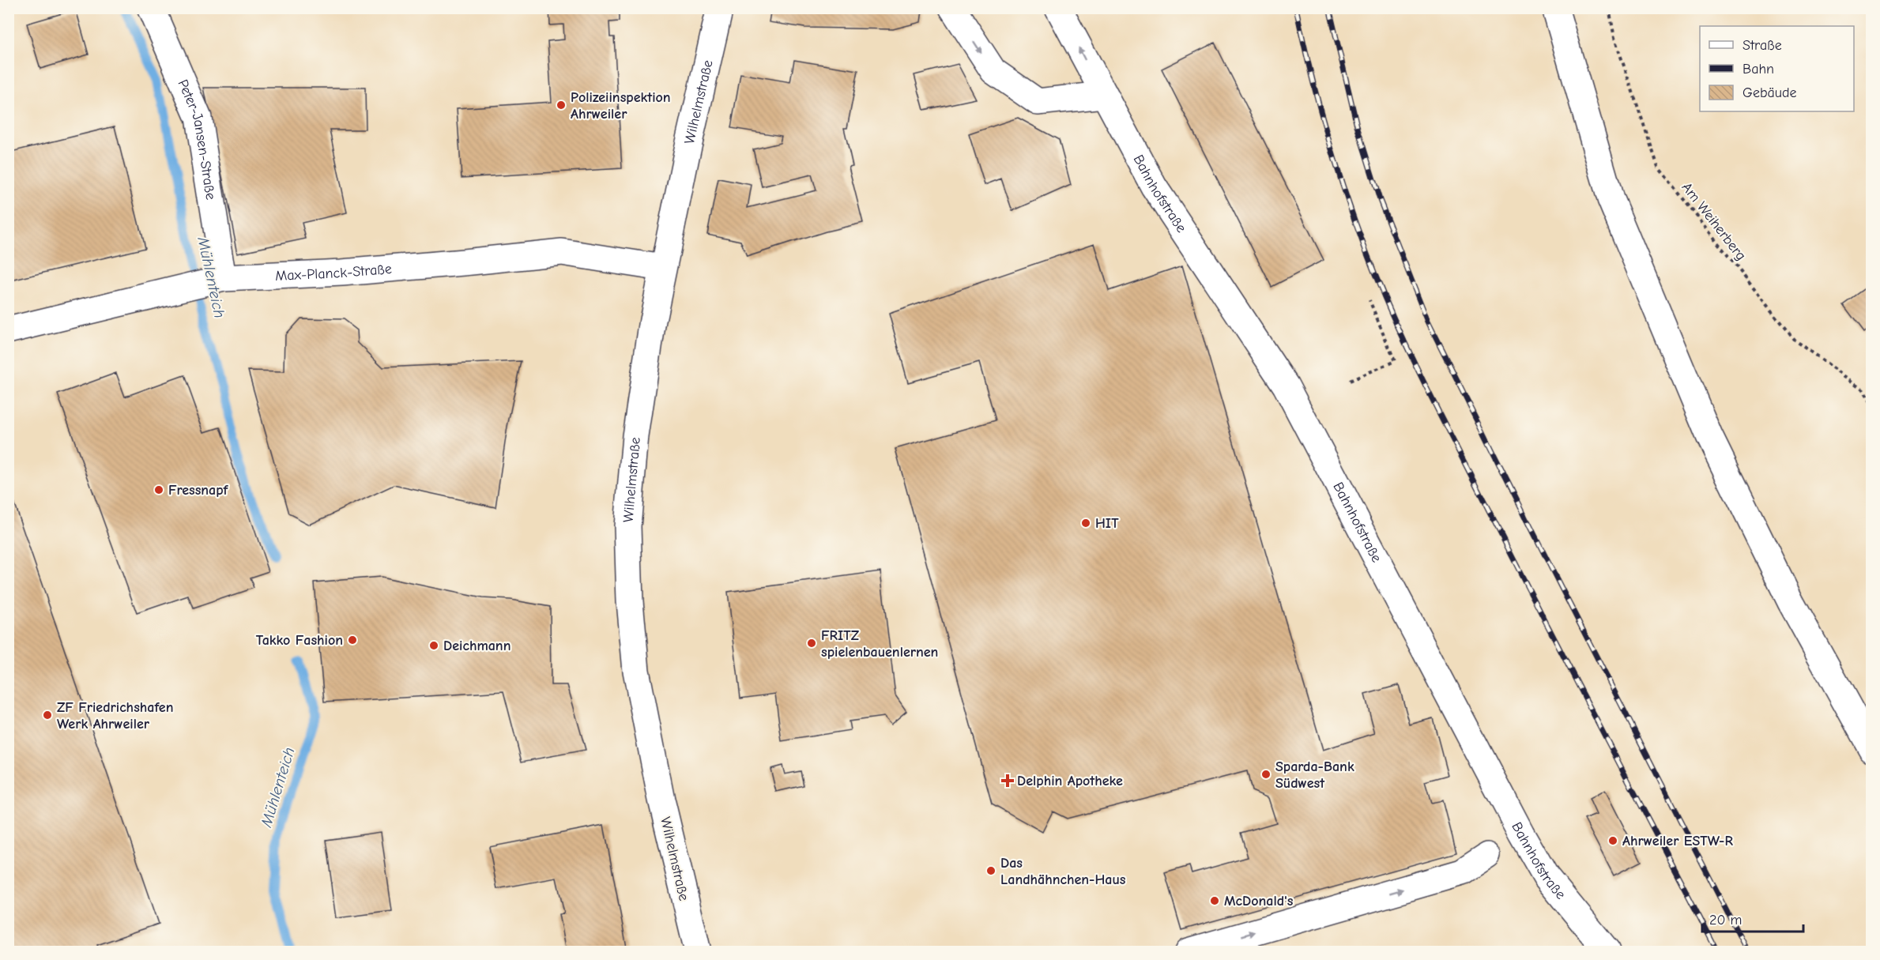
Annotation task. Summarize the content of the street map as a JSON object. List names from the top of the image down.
{
  "streets": {
    "street": [
      "Wilhelmstraße",
      "Peter-Jansen-Straße",
      "Bahnhofstraße",
      "Max-Planck-Straße"
    ],
    "path": ["Am Weiherberg"]
  },
  "crossings": [
    ["Wilhelmstraße", "Max-Planck-Straße"],
    ["Peter-Jansen-Straße", "Max-Planck-Straße"]
  ],
  "water": ["Mühlenteich"],
  "places": {
    "other": [
      "Polizeiinspektion Ahrweiler",
      "Fressnapf",
      "HIT",
      "Takko Fashion",
      "FRITZ spielenbauenlernen",
      "Deichmann",
      "ZF Friedrichshafen Werk Ahrweiler",
      "Sparda-Bank Südwest",
      "Ahrweiler ESTW-R",
      "Das Landhähnchen-Haus",
      "McDonald's"
    ],
    "health": ["Delphin Apotheke"]
  },
  "legend": ["Straße", "Bahn", "Gebäude"],
  "scale_bar": "20 m"
}
